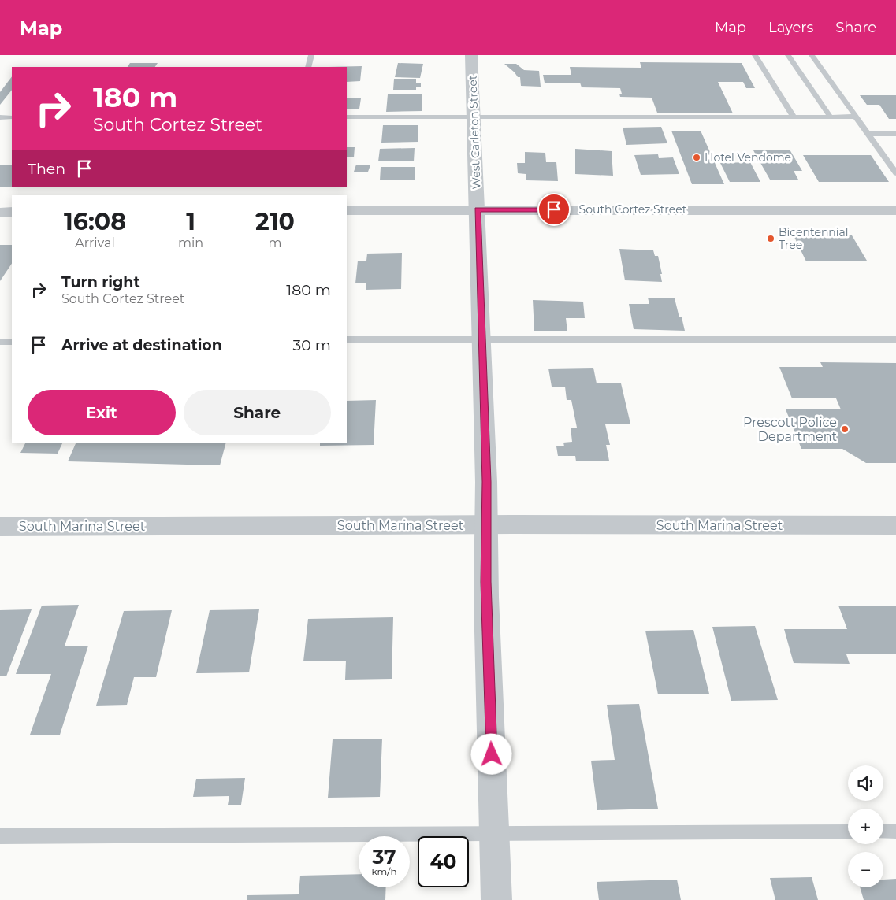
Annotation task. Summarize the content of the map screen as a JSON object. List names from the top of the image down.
{
  "streets": {
    "street": ["West Carleton Street", "South Cortez Street", "South Marina Street"]
  },
  "crossings": [
    ["West Carleton Street", "South Cortez Street"],
    ["West Carleton Street", "South Marina Street"]
  ],
  "places": ["Hotel Vendome", "Bicentennial Tree", "Prescott Police Department"],
  "page": {
    "header": "Map",
    "nav": ["Map", "Layers", "Share"],
    "turn": ["180 m", "South Cortez Street"],
    "then": "Then",
    "eta": [
      "16:08",
      "Arrival",
      "1",
      "min",
      "210",
      "m"
    ],
    "list": [
      {
        "name": "Turn right",
        "note": "South Cortez Street",
        "value": "180 m"
      },
      {
        "name": "Arrive at destination",
        "value": "30 m"
      }
    ],
    "buttons": ["Exit", "Share"],
    "map_buttons": ["+", "−"],
    "speed": "37 km/h",
    "limit": "40"
  }
}
